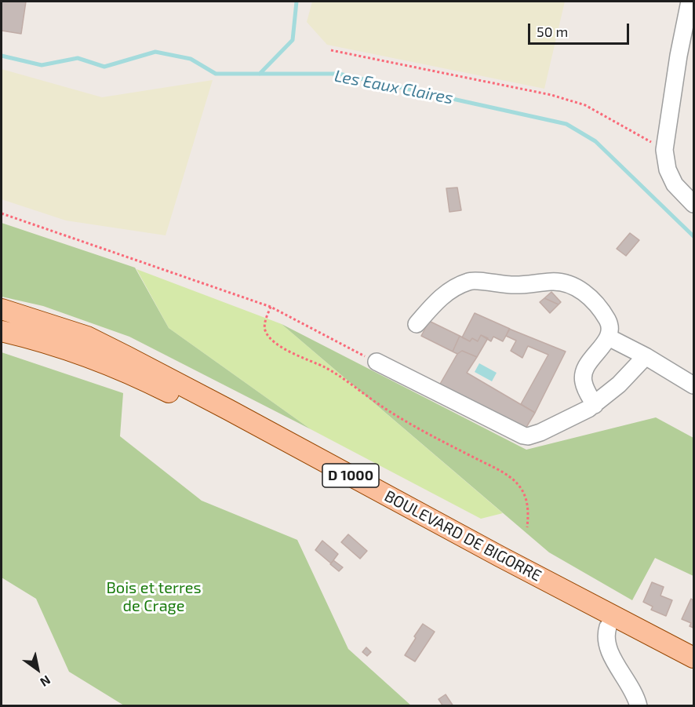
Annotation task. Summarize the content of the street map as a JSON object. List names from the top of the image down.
{
  "streets": {
    "main road": ["D 1000", "BOULEVARD DE BIGORRE"]
  },
  "water": ["Les Eaux Claires"],
  "parks": ["Bois et terres de Crage"],
  "scale_bar": "50 m",
  "north": "bottom right"
}
